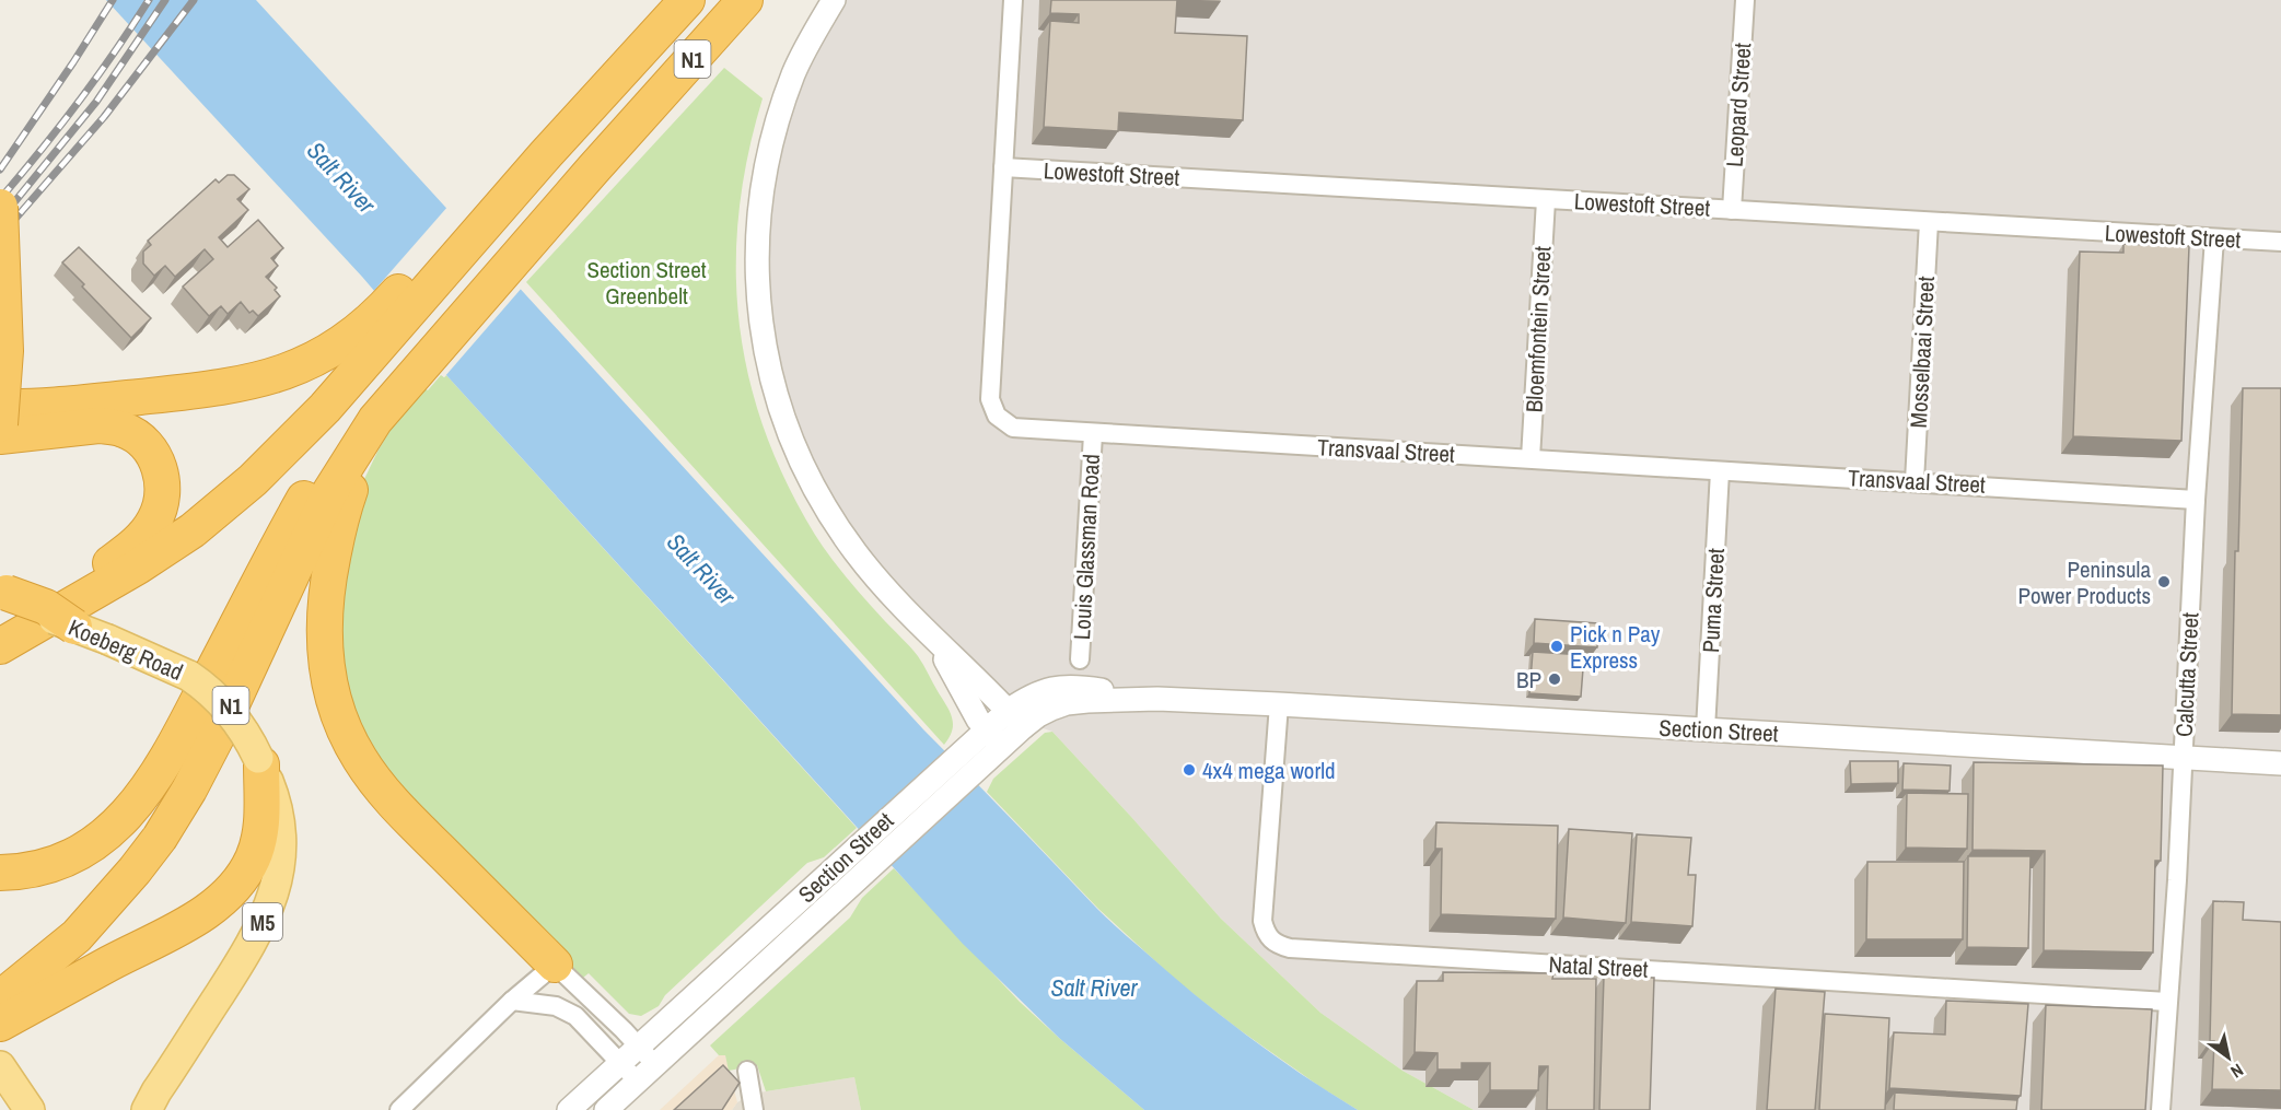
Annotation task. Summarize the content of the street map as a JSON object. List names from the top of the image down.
{
  "streets": {
    "highway": ["N1"],
    "main road": ["Koeberg Road", "M5"],
    "street": [
      "Leopard Street",
      "Lowestoft Street",
      "Bloemfontein Street",
      "Mosselbaai Street",
      "Transvaal Street",
      "Louis Glassman Road",
      "Puma Street",
      "Calcutta Street",
      "Section Street",
      "Natal Street"
    ]
  },
  "crossings": [
    ["Leopard Street", "Lowestoft Street"],
    ["Lowestoft Street", "Bloemfontein Street"],
    ["Lowestoft Street", "Mosselbaai Street"],
    ["Lowestoft Street", "Transvaal Street"],
    ["Lowestoft Street", "Calcutta Street"],
    ["Bloemfontein Street", "Transvaal Street"],
    ["Mosselbaai Street", "Transvaal Street"],
    ["Transvaal Street", "Louis Glassman Road"],
    ["Transvaal Street", "Puma Street"],
    ["Transvaal Street", "Calcutta Street"],
    ["Puma Street", "Section Street"],
    ["Calcutta Street", "Section Street"],
    ["Calcutta Street", "Natal Street"],
    ["Section Street", "Natal Street"]
  ],
  "water": ["Salt River"],
  "parks": ["Section Street Greenbelt"],
  "places": [
    "Peninsula Power Products",
    "Pick n Pay Express",
    "BP",
    "4x4 mega world"
  ],
  "north": "bottom right"
}
